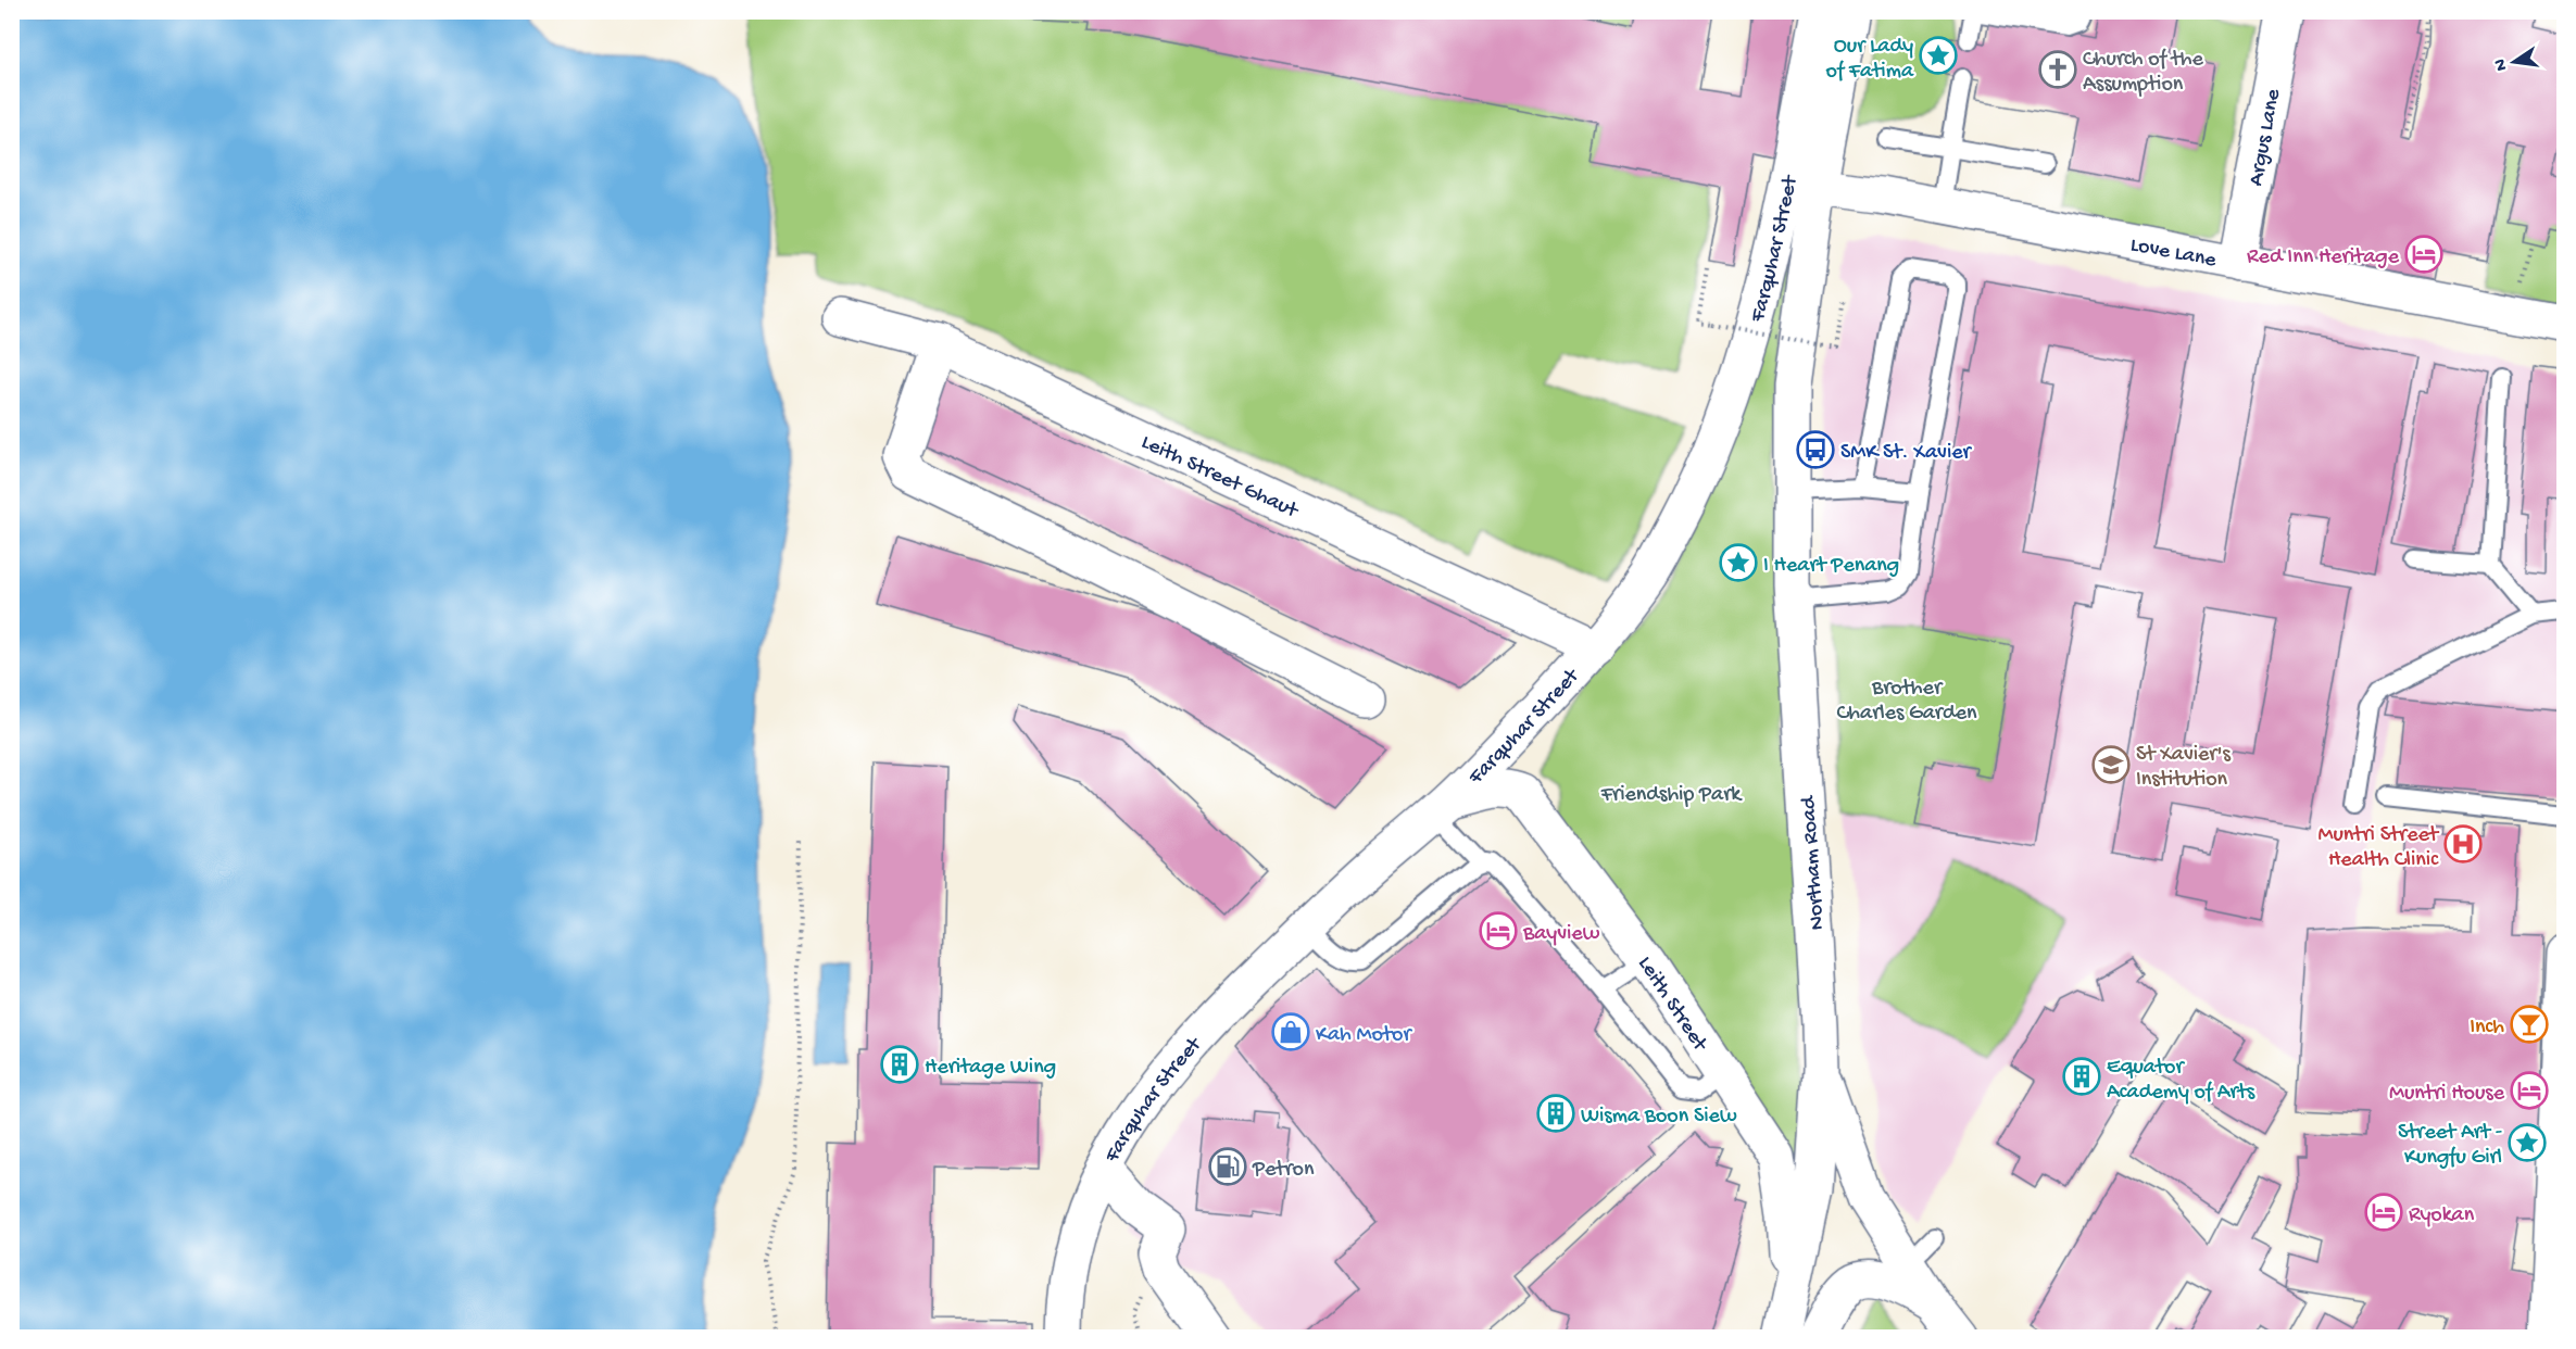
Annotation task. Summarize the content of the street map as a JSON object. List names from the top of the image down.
{
  "streets": {
    "street": [
      "Argus Lane",
      "Farquhar Street",
      "Love Lane",
      "Leith Street Ghaut",
      "Northam Road",
      "Leith Street"
    ]
  },
  "crossings": [
    ["Argus Lane", "Love Lane"],
    ["Farquhar Street", "Love Lane"],
    ["Farquhar Street", "Leith Street Ghaut"],
    ["Farquhar Street", "Northam Road"],
    ["Farquhar Street", "Leith Street"],
    ["Northam Road", "Leith Street"]
  ],
  "parks": ["Brother Charles Garden", "Friendship Park"],
  "places": {
    "place": ["Our Lady of Fatima", "I Heart Penang", "Street Art - Kungfu Girl"],
    "church": ["Church of the Assumption"],
    "hotel": [
      "Red Inn Heritage",
      "Bayview",
      "Muntri House",
      "Ryokan"
    ],
    "bus stop": ["SMK St. Xavier"],
    "school or university": ["St Xavier's Institution"],
    "hospital": ["Muntri Street Health Clinic"],
    "bar": ["Inch"],
    "shop": ["Kah Motor"],
    "building": ["Heritage Wing", "Equator Academy of Arts", "Wisma Boon Siew"],
    "fuel station": ["Petron"]
  },
  "north": "left"
}
